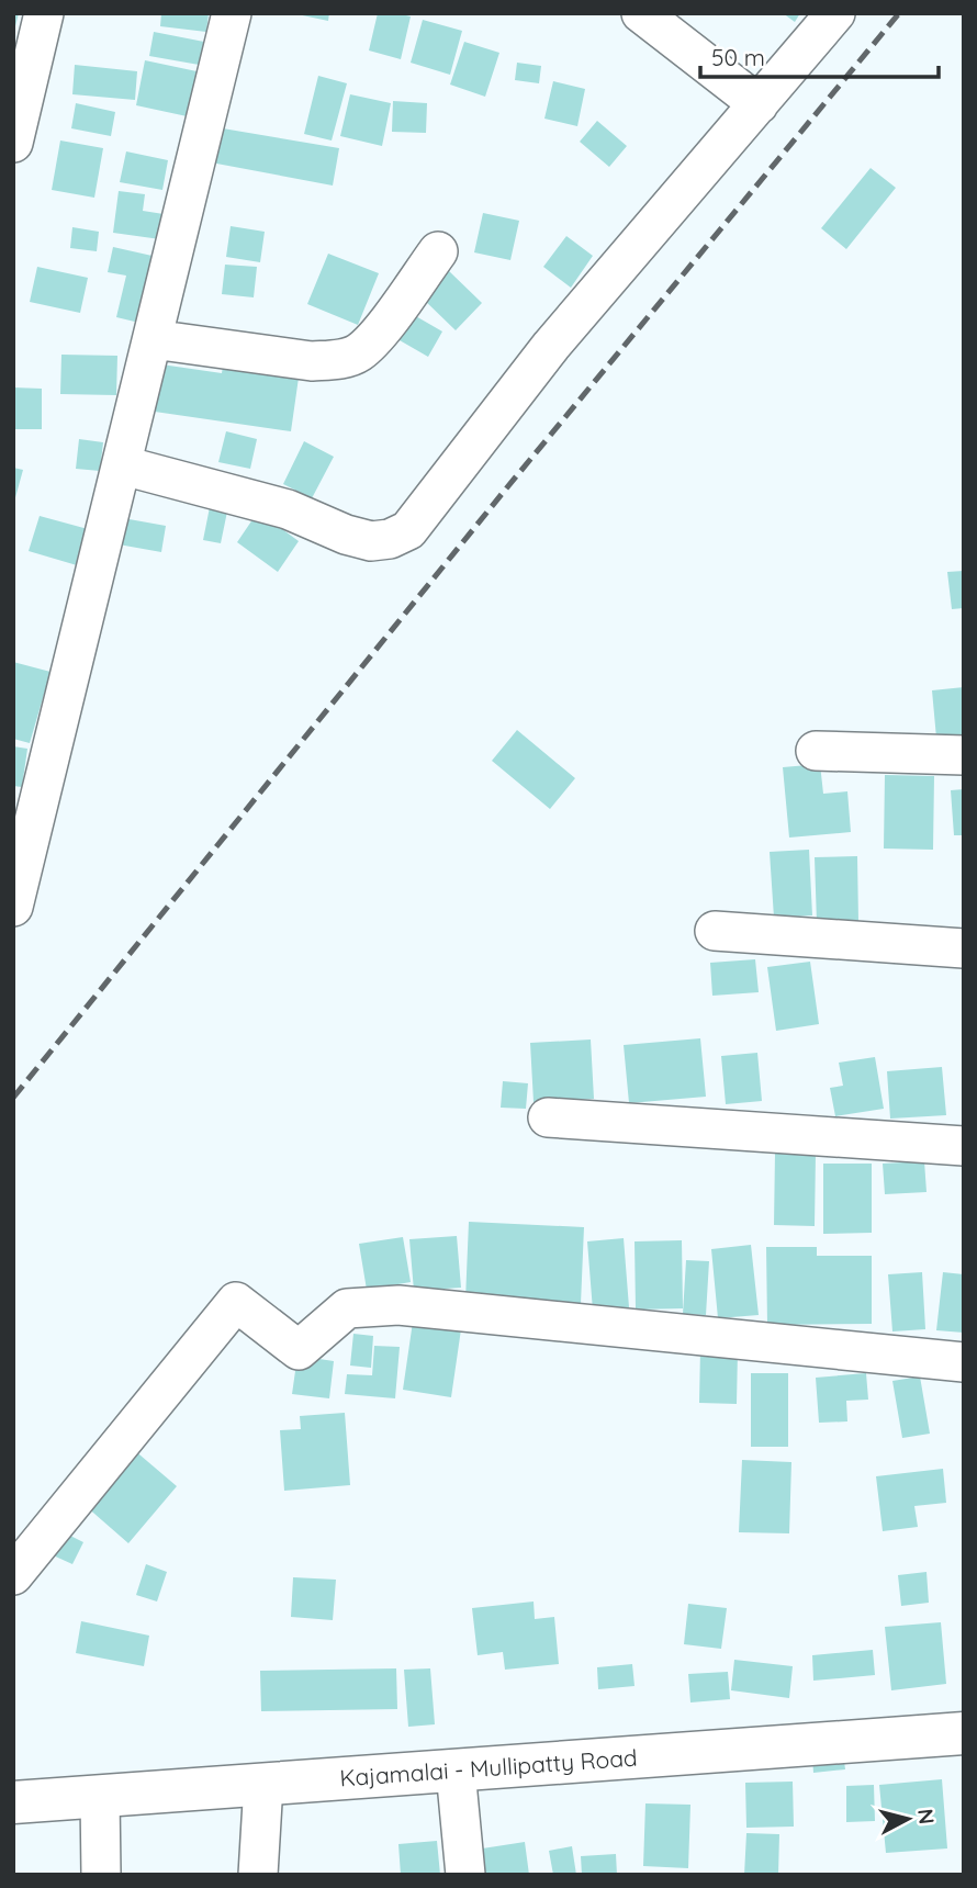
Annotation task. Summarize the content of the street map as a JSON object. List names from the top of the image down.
{
  "streets": {
    "main road": ["Kajamalai - Mullipatty Road"]
  },
  "scale_bar": "50 m",
  "north": "right"
}
